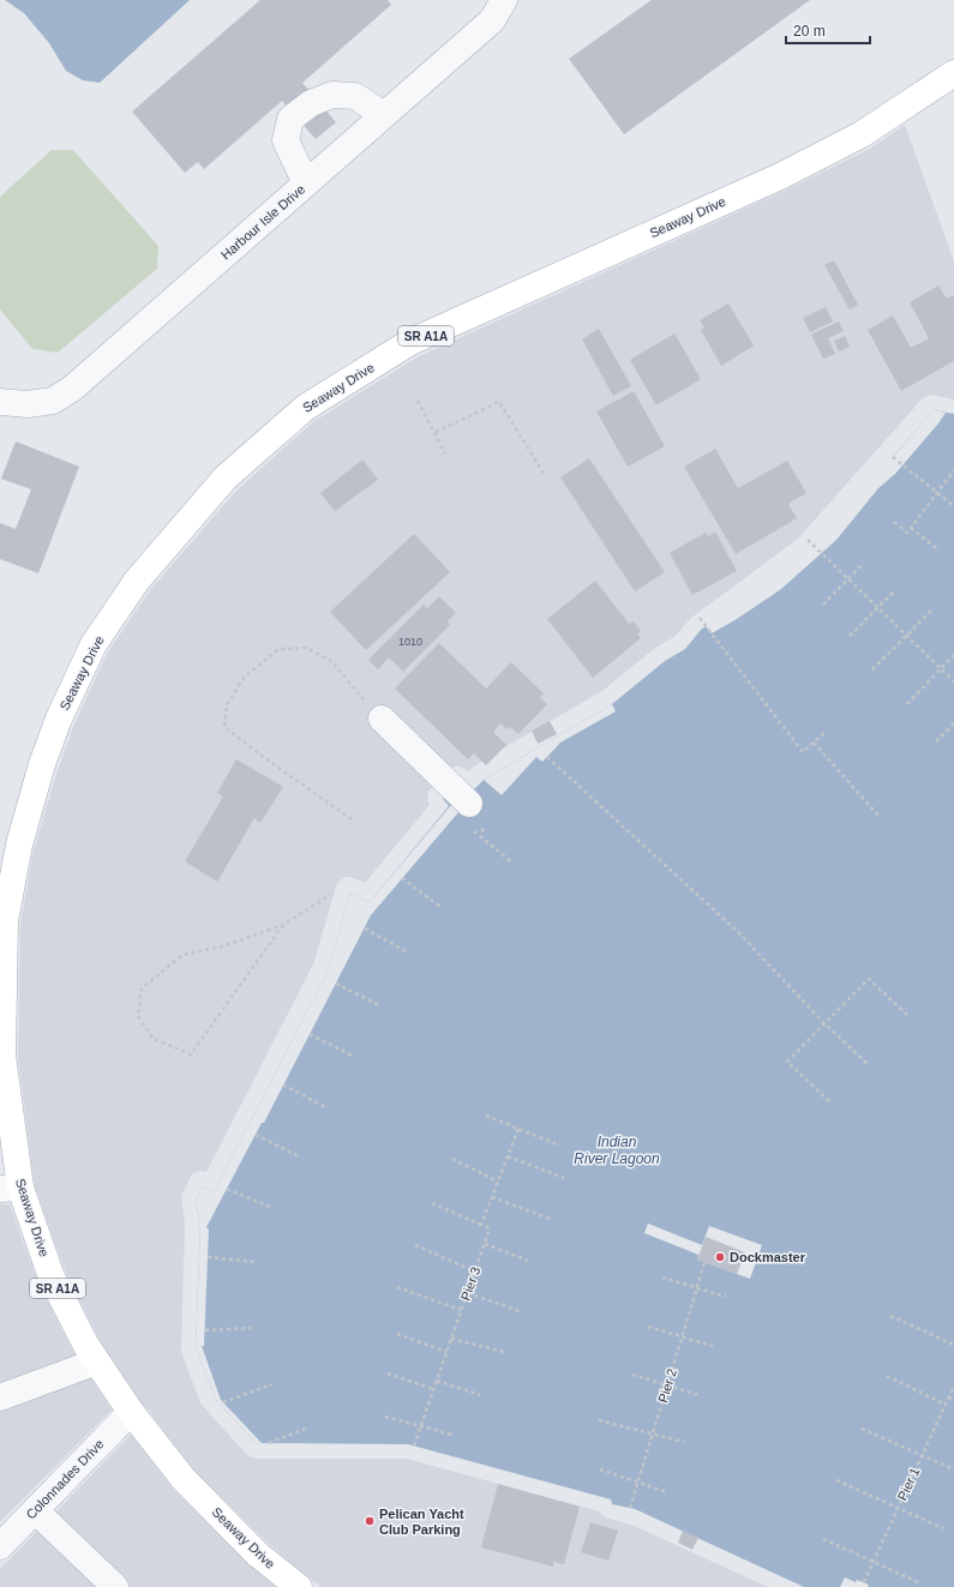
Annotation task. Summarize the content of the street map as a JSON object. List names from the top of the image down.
{
  "streets": {
    "main road": ["Seaway Drive", "SR A1A"],
    "street": ["Harbour Isle Drive", "Colonnades Drive"],
    "path": ["Pier 3", "Pier 2", "Pier 1"]
  },
  "crossings": [
    ["Seaway Drive", "Colonnades Drive"]
  ],
  "water": ["Indian River Lagoon"],
  "places": ["Dockmaster", "Pelican Yacht Club Parking"],
  "house_numbers": ["1010"],
  "scale_bar": "20 m"
}
